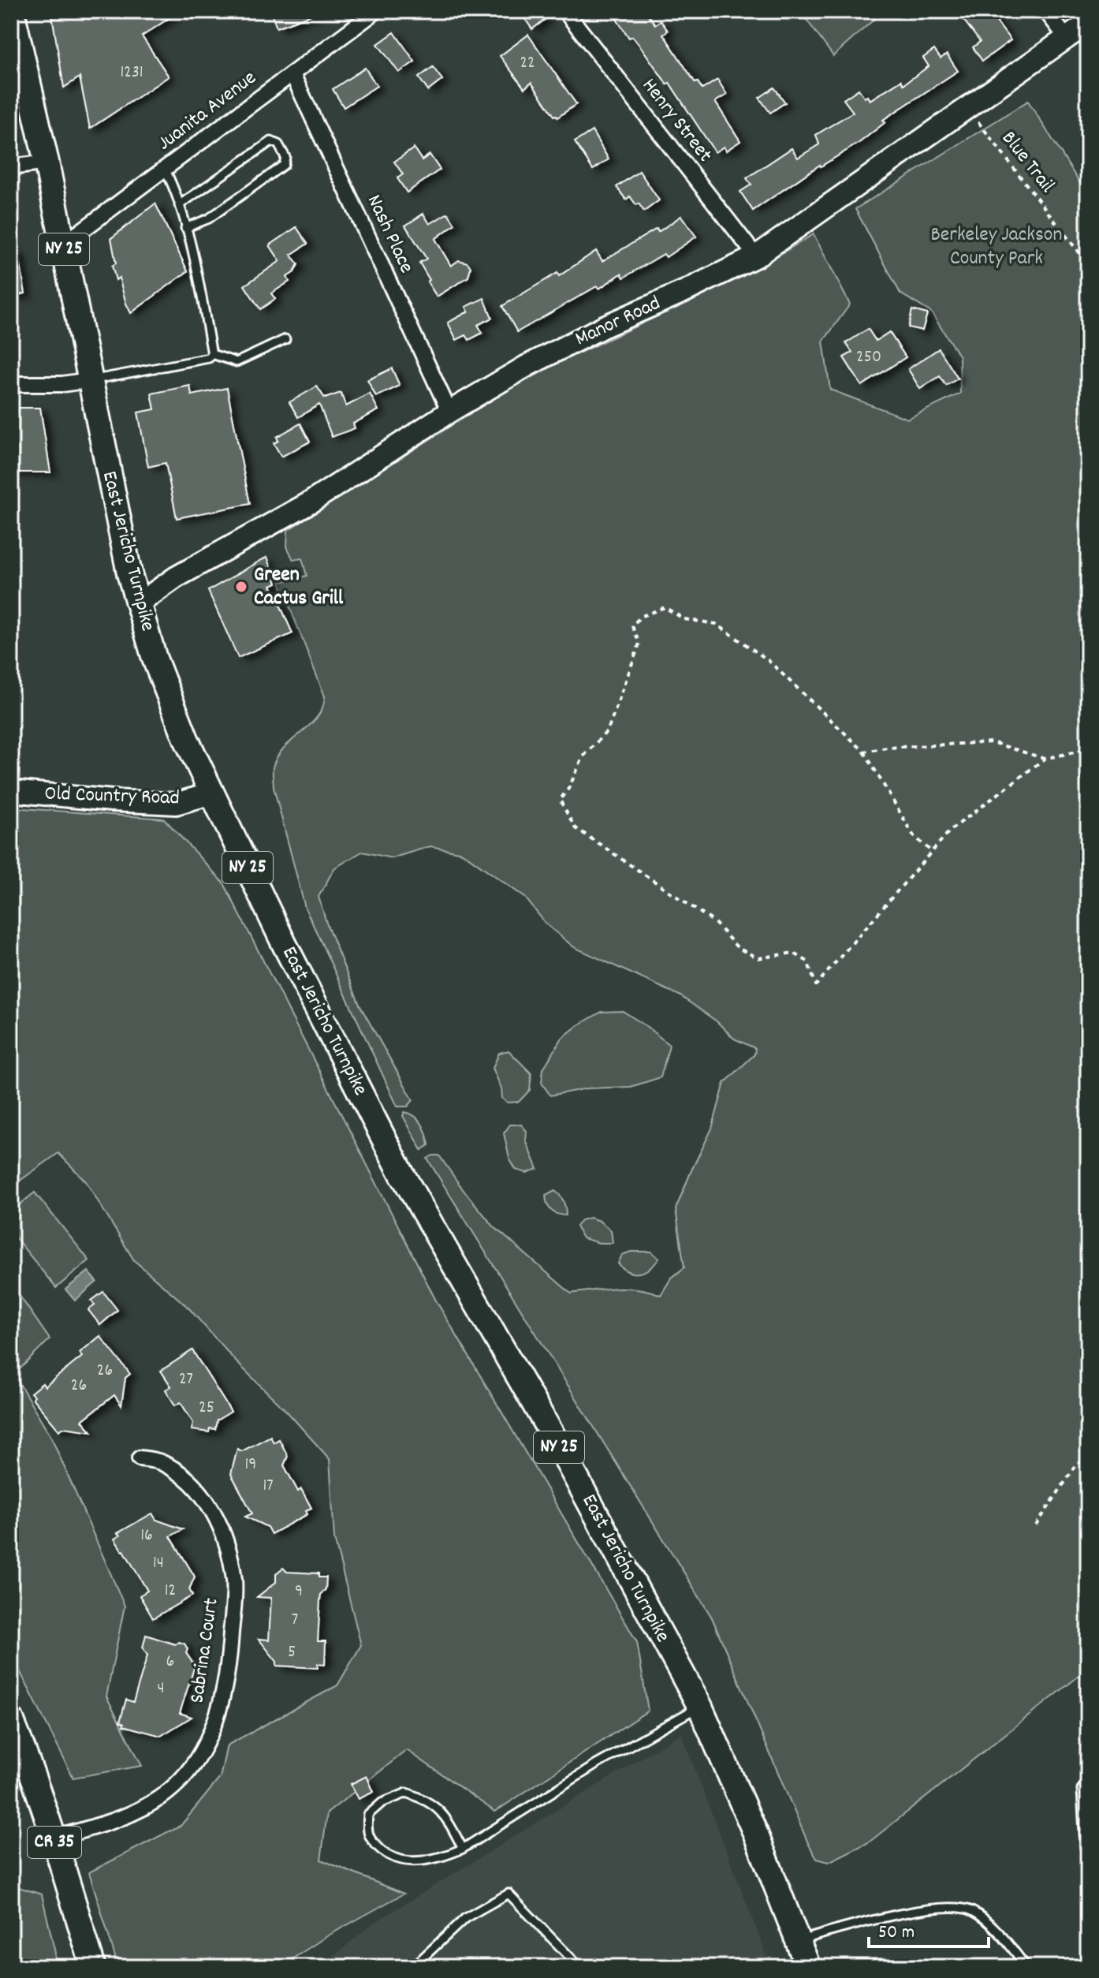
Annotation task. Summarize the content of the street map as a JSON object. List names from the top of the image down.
{
  "streets": {
    "main road": ["NY 25", "East Jericho Turnpike", "CR 35"],
    "street": [
      "Juanita Avenue",
      "Henry Street",
      "Nash Place",
      "Manor Road",
      "Old Country Road",
      "Sabrina Court"
    ],
    "path": ["Blue Trail"]
  },
  "crossings": [
    ["Juanita Avenue", "Nash Place"],
    ["Juanita Avenue", "East Jericho Turnpike"],
    ["Henry Street", "Manor Road"],
    ["Blue Trail", "Manor Road"],
    ["Nash Place", "Manor Road"],
    ["Manor Road", "East Jericho Turnpike"],
    ["East Jericho Turnpike", "Old Country Road"],
    ["Sabrina Court", "CR 35"]
  ],
  "parks": ["Berkeley Jackson County Park"],
  "places": ["Green Cactus Grill"],
  "house_numbers": [
    "22",
    "1231",
    "250",
    "26",
    "27",
    "26",
    "25",
    "19",
    "17",
    "16",
    "14",
    "12",
    "9",
    "7",
    "5",
    "6",
    "4"
  ],
  "scale_bar": "50 m"
}
